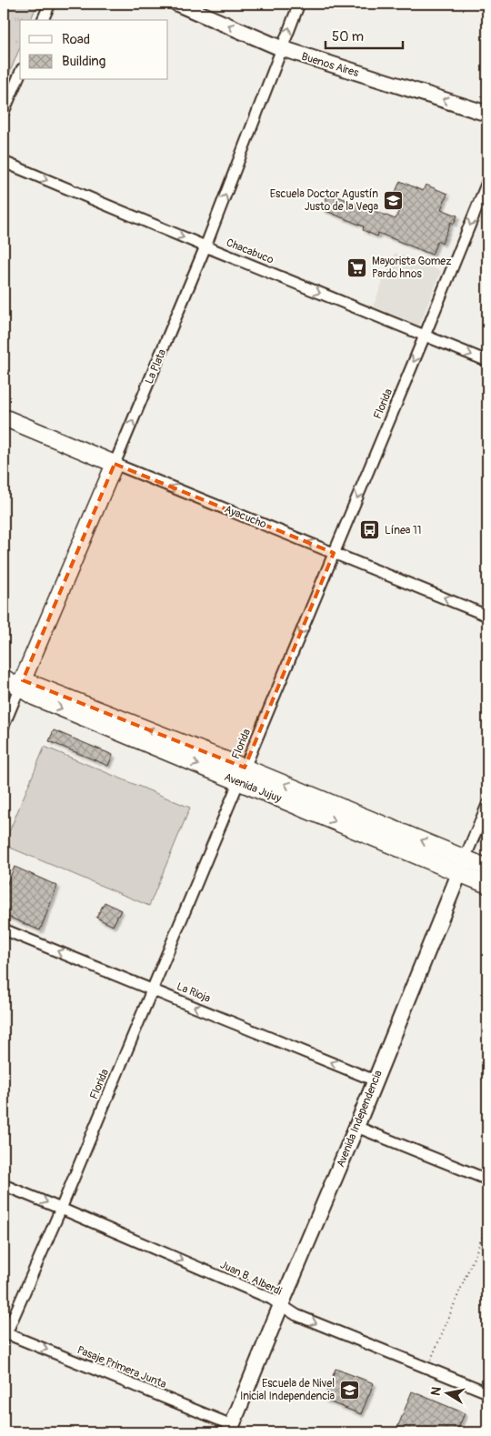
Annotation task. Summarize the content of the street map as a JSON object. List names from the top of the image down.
{
  "streets": {
    "main road": [
      "Buenos Aires",
      "La Plata",
      "Ayacucho",
      "Avenida Jujuy",
      "Avenida Independencia"
    ],
    "street": [
      "Chacabuco",
      "Florida",
      "La Rioja",
      "Juan B. Alberdi",
      "Pasaje Primera Junta"
    ]
  },
  "crossings": [
    ["Buenos Aires", "La Plata"],
    ["Chacabuco", "La Plata"],
    ["Chacabuco", "Florida"],
    ["La Plata", "Ayacucho"],
    ["La Plata", "Avenida Jujuy"],
    ["Florida", "Ayacucho"],
    ["Florida", "Avenida Jujuy"],
    ["Florida", "La Rioja"],
    ["Florida", "Juan B. Alberdi"],
    ["Florida", "Pasaje Primera Junta"],
    ["Avenida Jujuy", "Avenida Independencia"],
    ["La Rioja", "Avenida Independencia"],
    ["Avenida Independencia", "Juan B. Alberdi"],
    ["Avenida Independencia", "Pasaje Primera Junta"]
  ],
  "one_way": [
    "Buenos Aires",
    "Chacabuco",
    "La Plata",
    "Florida",
    "Ayacucho",
    "La Rioja",
    "Juan B. Alberdi",
    "Pasaje Primera Junta"
  ],
  "places": {
    "school or university": ["Escuela Doctor Agustín Justo de la Vega", "Escuela de Nivel Inicial Independencia"],
    "supermarket": ["Mayorista Gomez Pardo hnos"],
    "bus stop": ["Línea 11"]
  },
  "legend": ["Road", "Building"],
  "scale_bar": "50 m",
  "north": "left"
}
